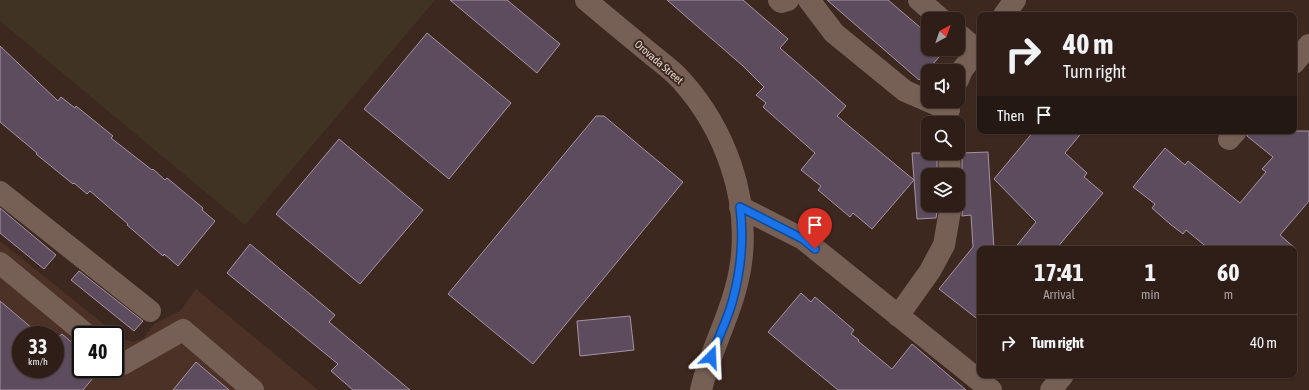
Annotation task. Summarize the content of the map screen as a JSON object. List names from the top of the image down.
{
  "streets": {
    "street": ["Orovada Street"]
  },
  "north": "top right",
  "page": {
    "turn": ["40 m", "Turn right"],
    "then": "Then",
    "eta": [
      "17:41",
      "Arrival",
      "1",
      "min",
      "60",
      "m"
    ],
    "list": [
      {
        "name": "Turn right",
        "value": "40 m"
      }
    ],
    "speed": "33 km/h",
    "limit": "40"
  }
}
